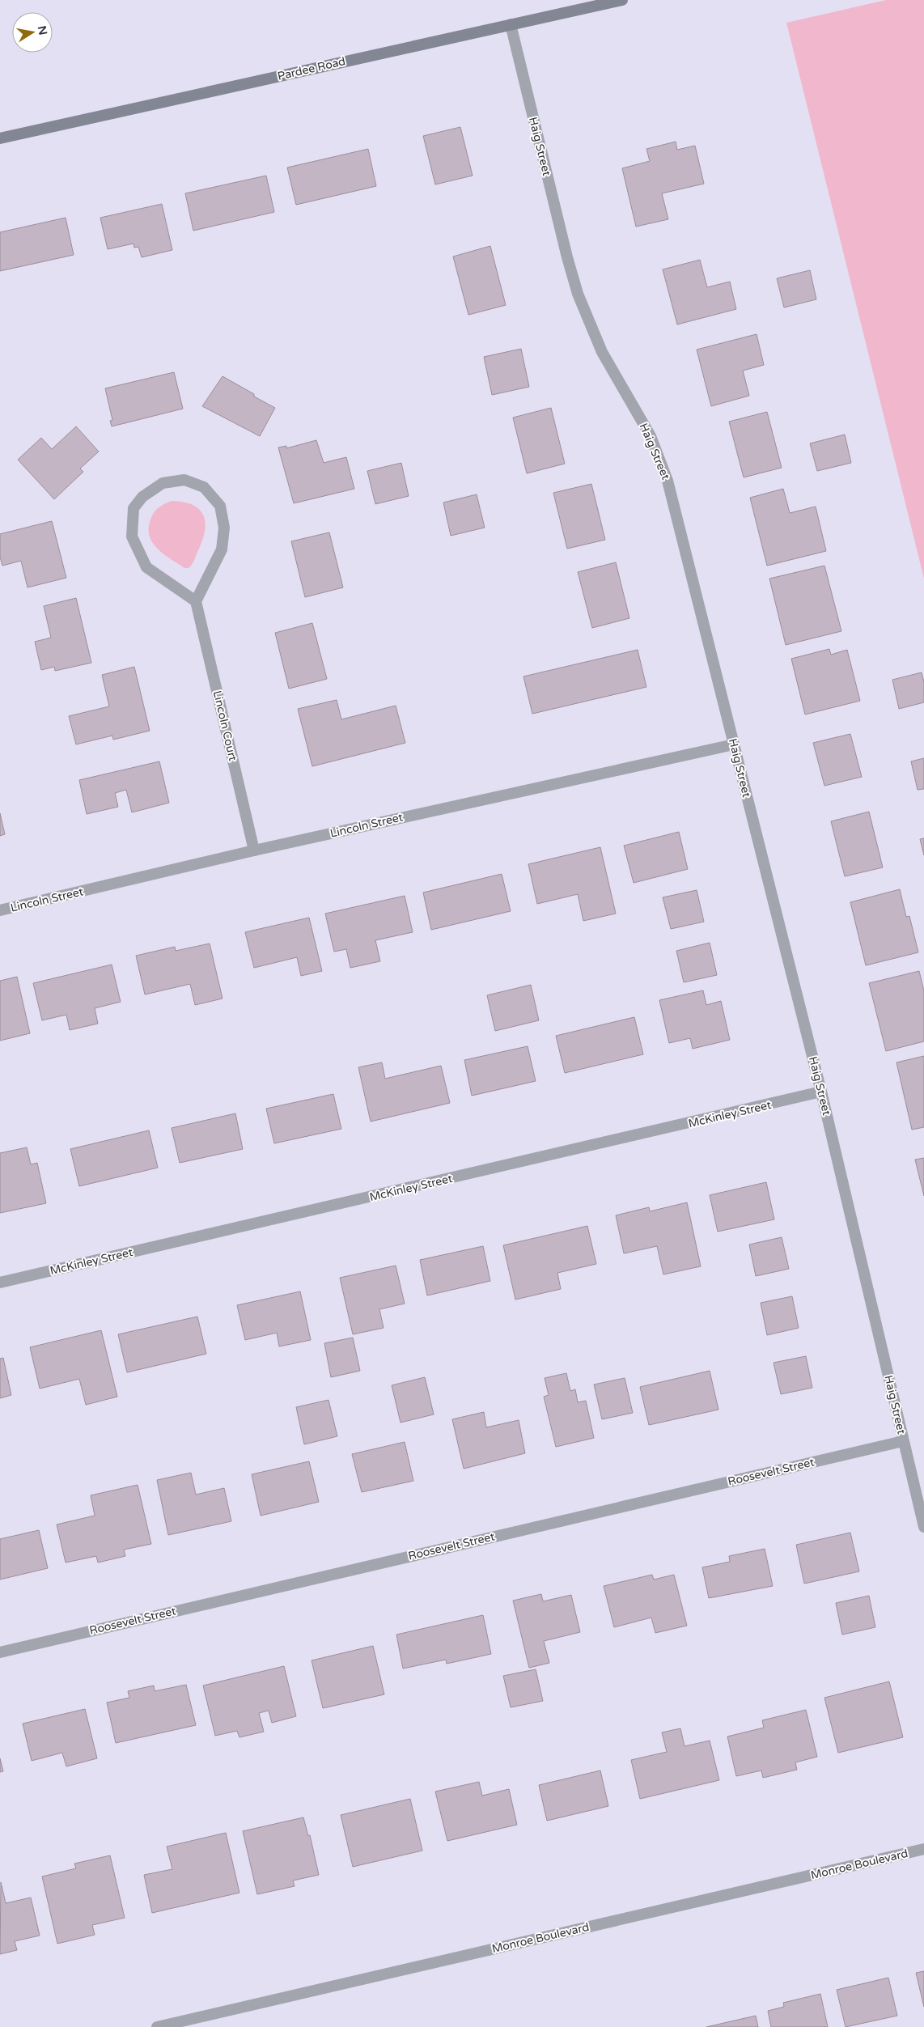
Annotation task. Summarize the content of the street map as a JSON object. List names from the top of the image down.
{
  "streets": {
    "main road": ["Pardee Road"],
    "street": [
      "Haig Street",
      "Lincoln Court",
      "Lincoln Street",
      "McKinley Street",
      "Roosevelt Street",
      "Monroe Boulevard"
    ]
  },
  "crossings": [
    ["Pardee Road", "Haig Street"],
    ["Haig Street", "Lincoln Street"],
    ["Haig Street", "McKinley Street"],
    ["Haig Street", "Roosevelt Street"],
    ["Lincoln Court", "Lincoln Street"]
  ],
  "north": "right"
}
